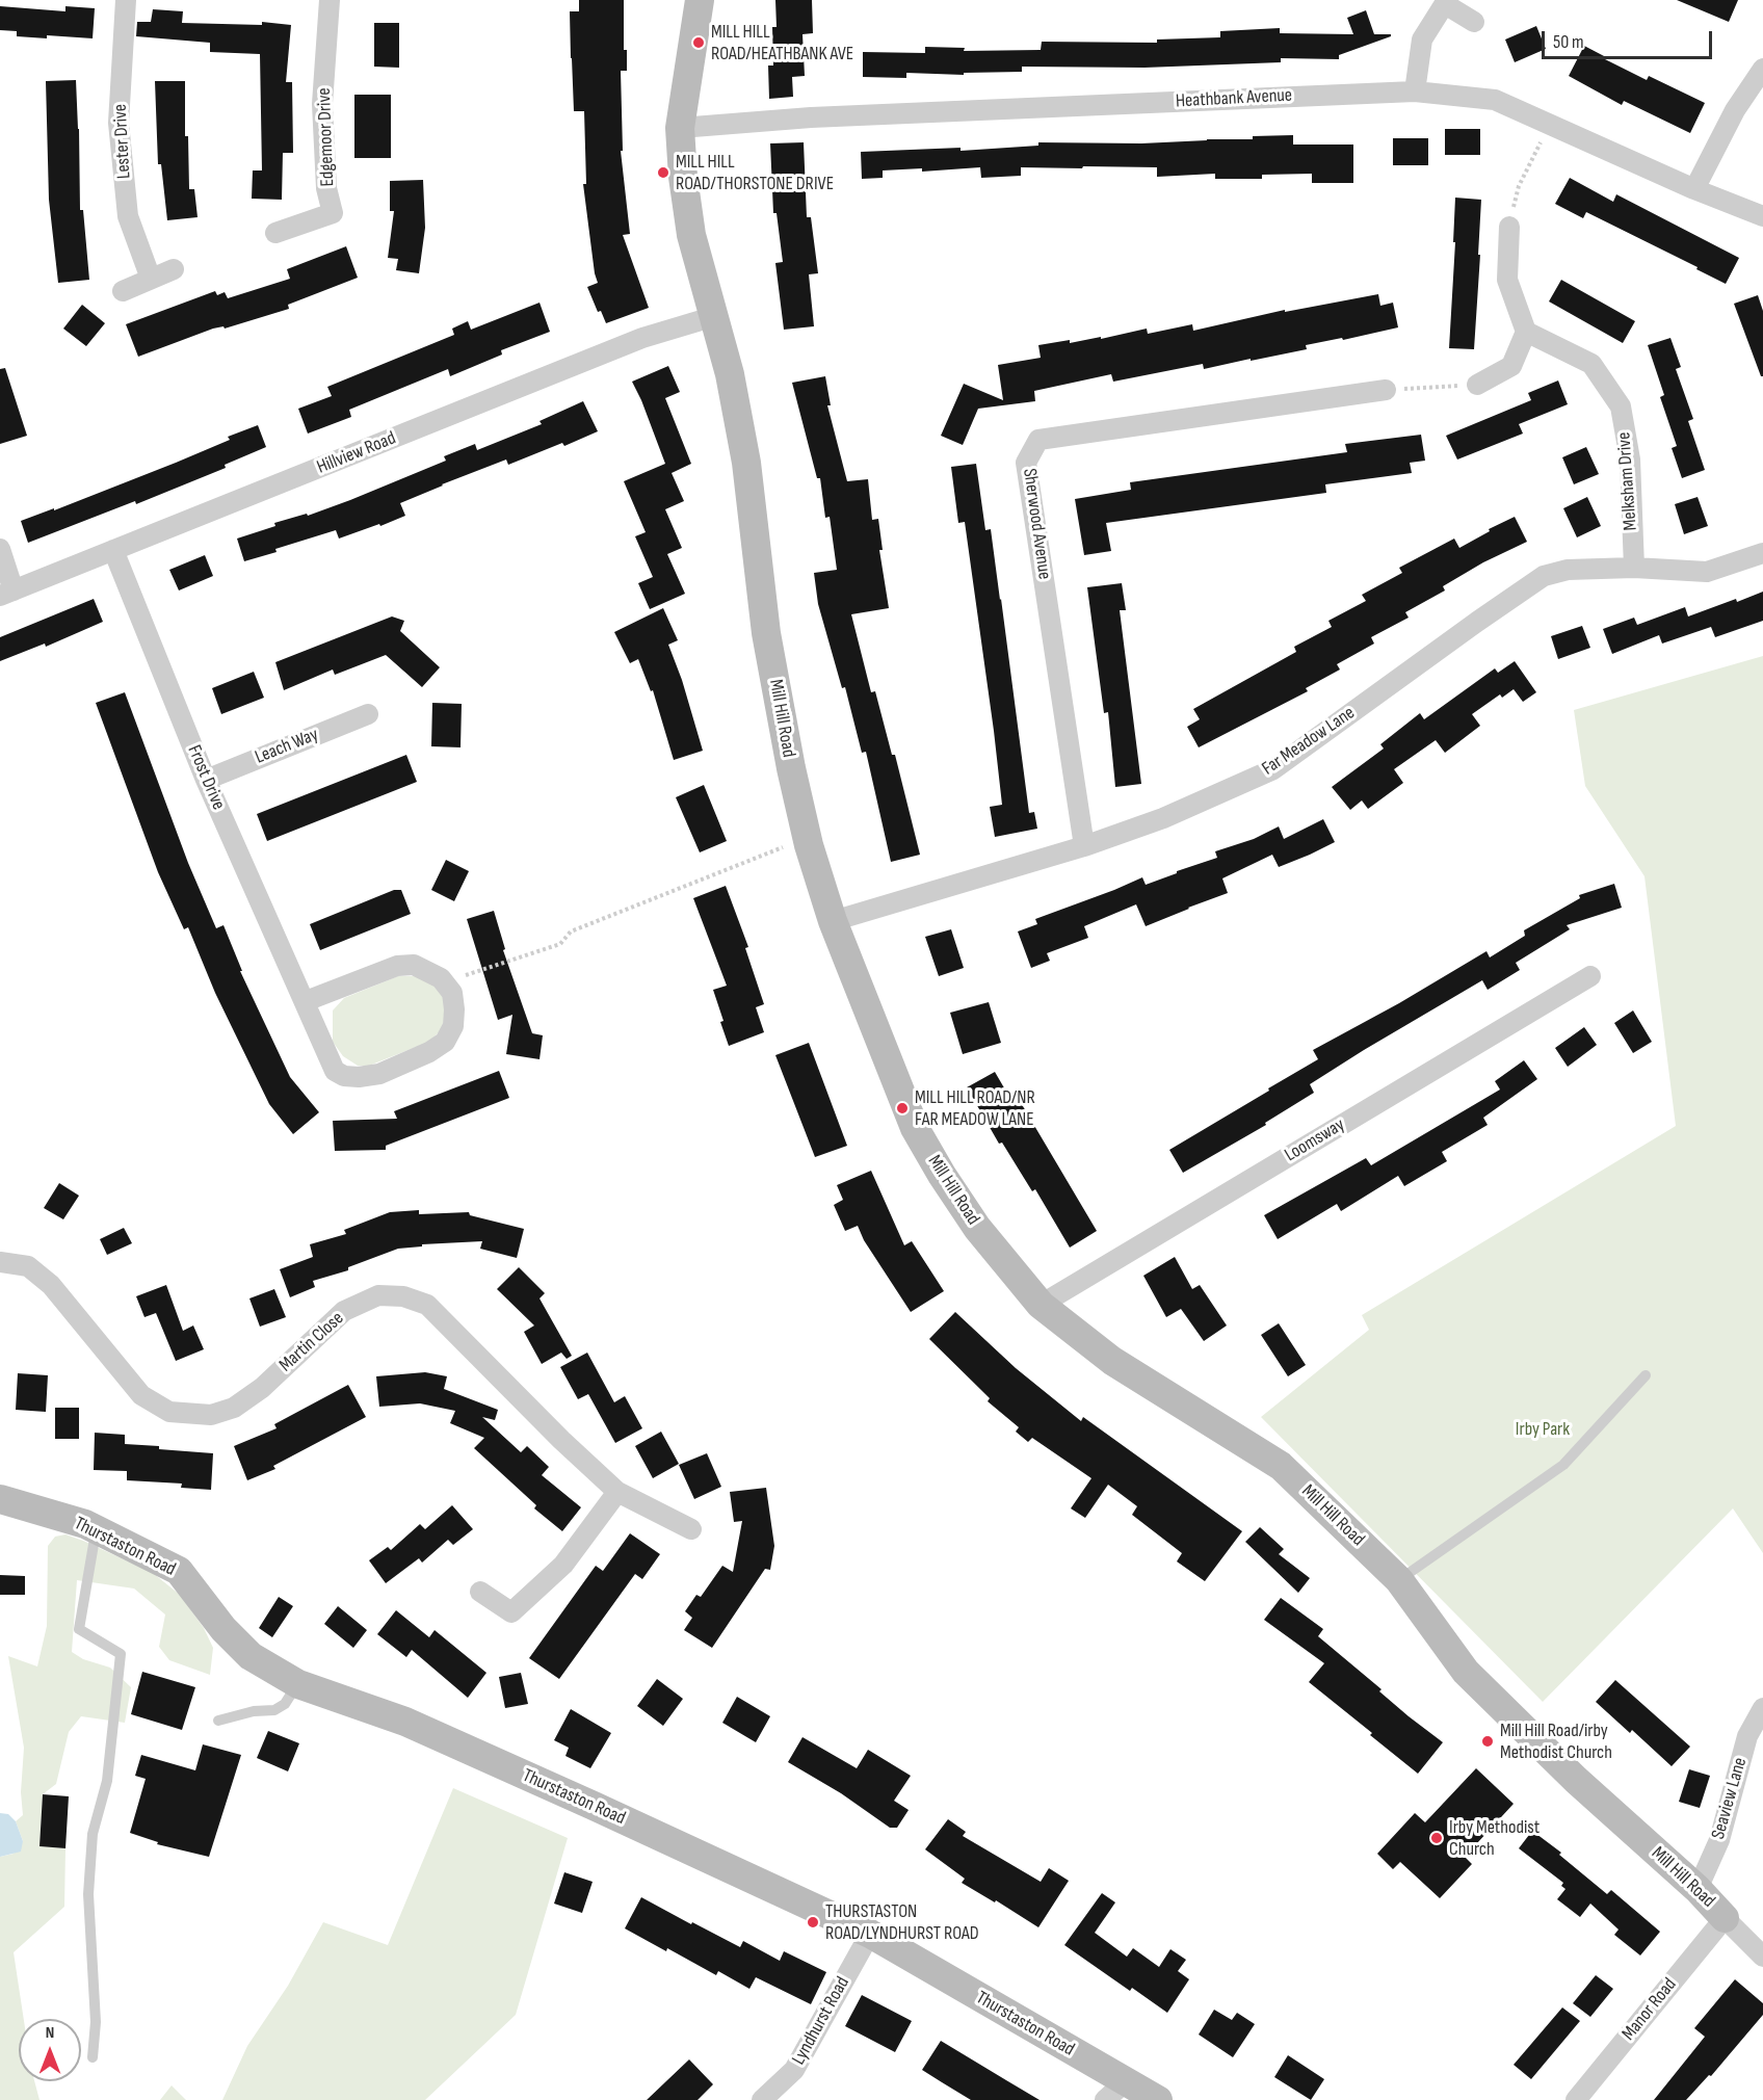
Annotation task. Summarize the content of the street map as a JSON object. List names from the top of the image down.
{
  "streets": {
    "street": [
      "Heathbank Avenue",
      "Edgemoor Drive",
      "Lester Drive",
      "Hillview Road",
      "Melksham Drive",
      "Sherwood Avenue",
      "Mill Hill Road",
      "Far Meadow Lane",
      "Leach Way",
      "Frost Drive",
      "Loomsway",
      "Martin Close",
      "Thurstaston Road",
      "Seaview Lane",
      "Manor Road",
      "Lyndhurst Road"
    ]
  },
  "crossings": [
    ["Heathbank Avenue", "Mill Hill Road"],
    ["Hillview Road", "Mill Hill Road"],
    ["Hillview Road", "Frost Drive"],
    ["Melksham Drive", "Far Meadow Lane"],
    ["Sherwood Avenue", "Far Meadow Lane"],
    ["Mill Hill Road", "Far Meadow Lane"],
    ["Mill Hill Road", "Loomsway"],
    ["Mill Hill Road", "Seaview Lane"],
    ["Mill Hill Road", "Manor Road"],
    ["Leach Way", "Frost Drive"],
    ["Thurstaston Road", "Lyndhurst Road"]
  ],
  "parks": ["Irby Park"],
  "places": [
    "MILL HILL ROAD/HEATHBANK AVE",
    "MILL HILL ROAD/THORSTONE DRIVE",
    "MILL HILL ROAD/NR FAR MEADOW LANE",
    "Mill Hill Road/irby Methodist Church",
    "Irby Methodist Church",
    "THURSTASTON ROAD/LYNDHURST ROAD"
  ],
  "scale_bar": "50 m",
  "north": "top"
}
